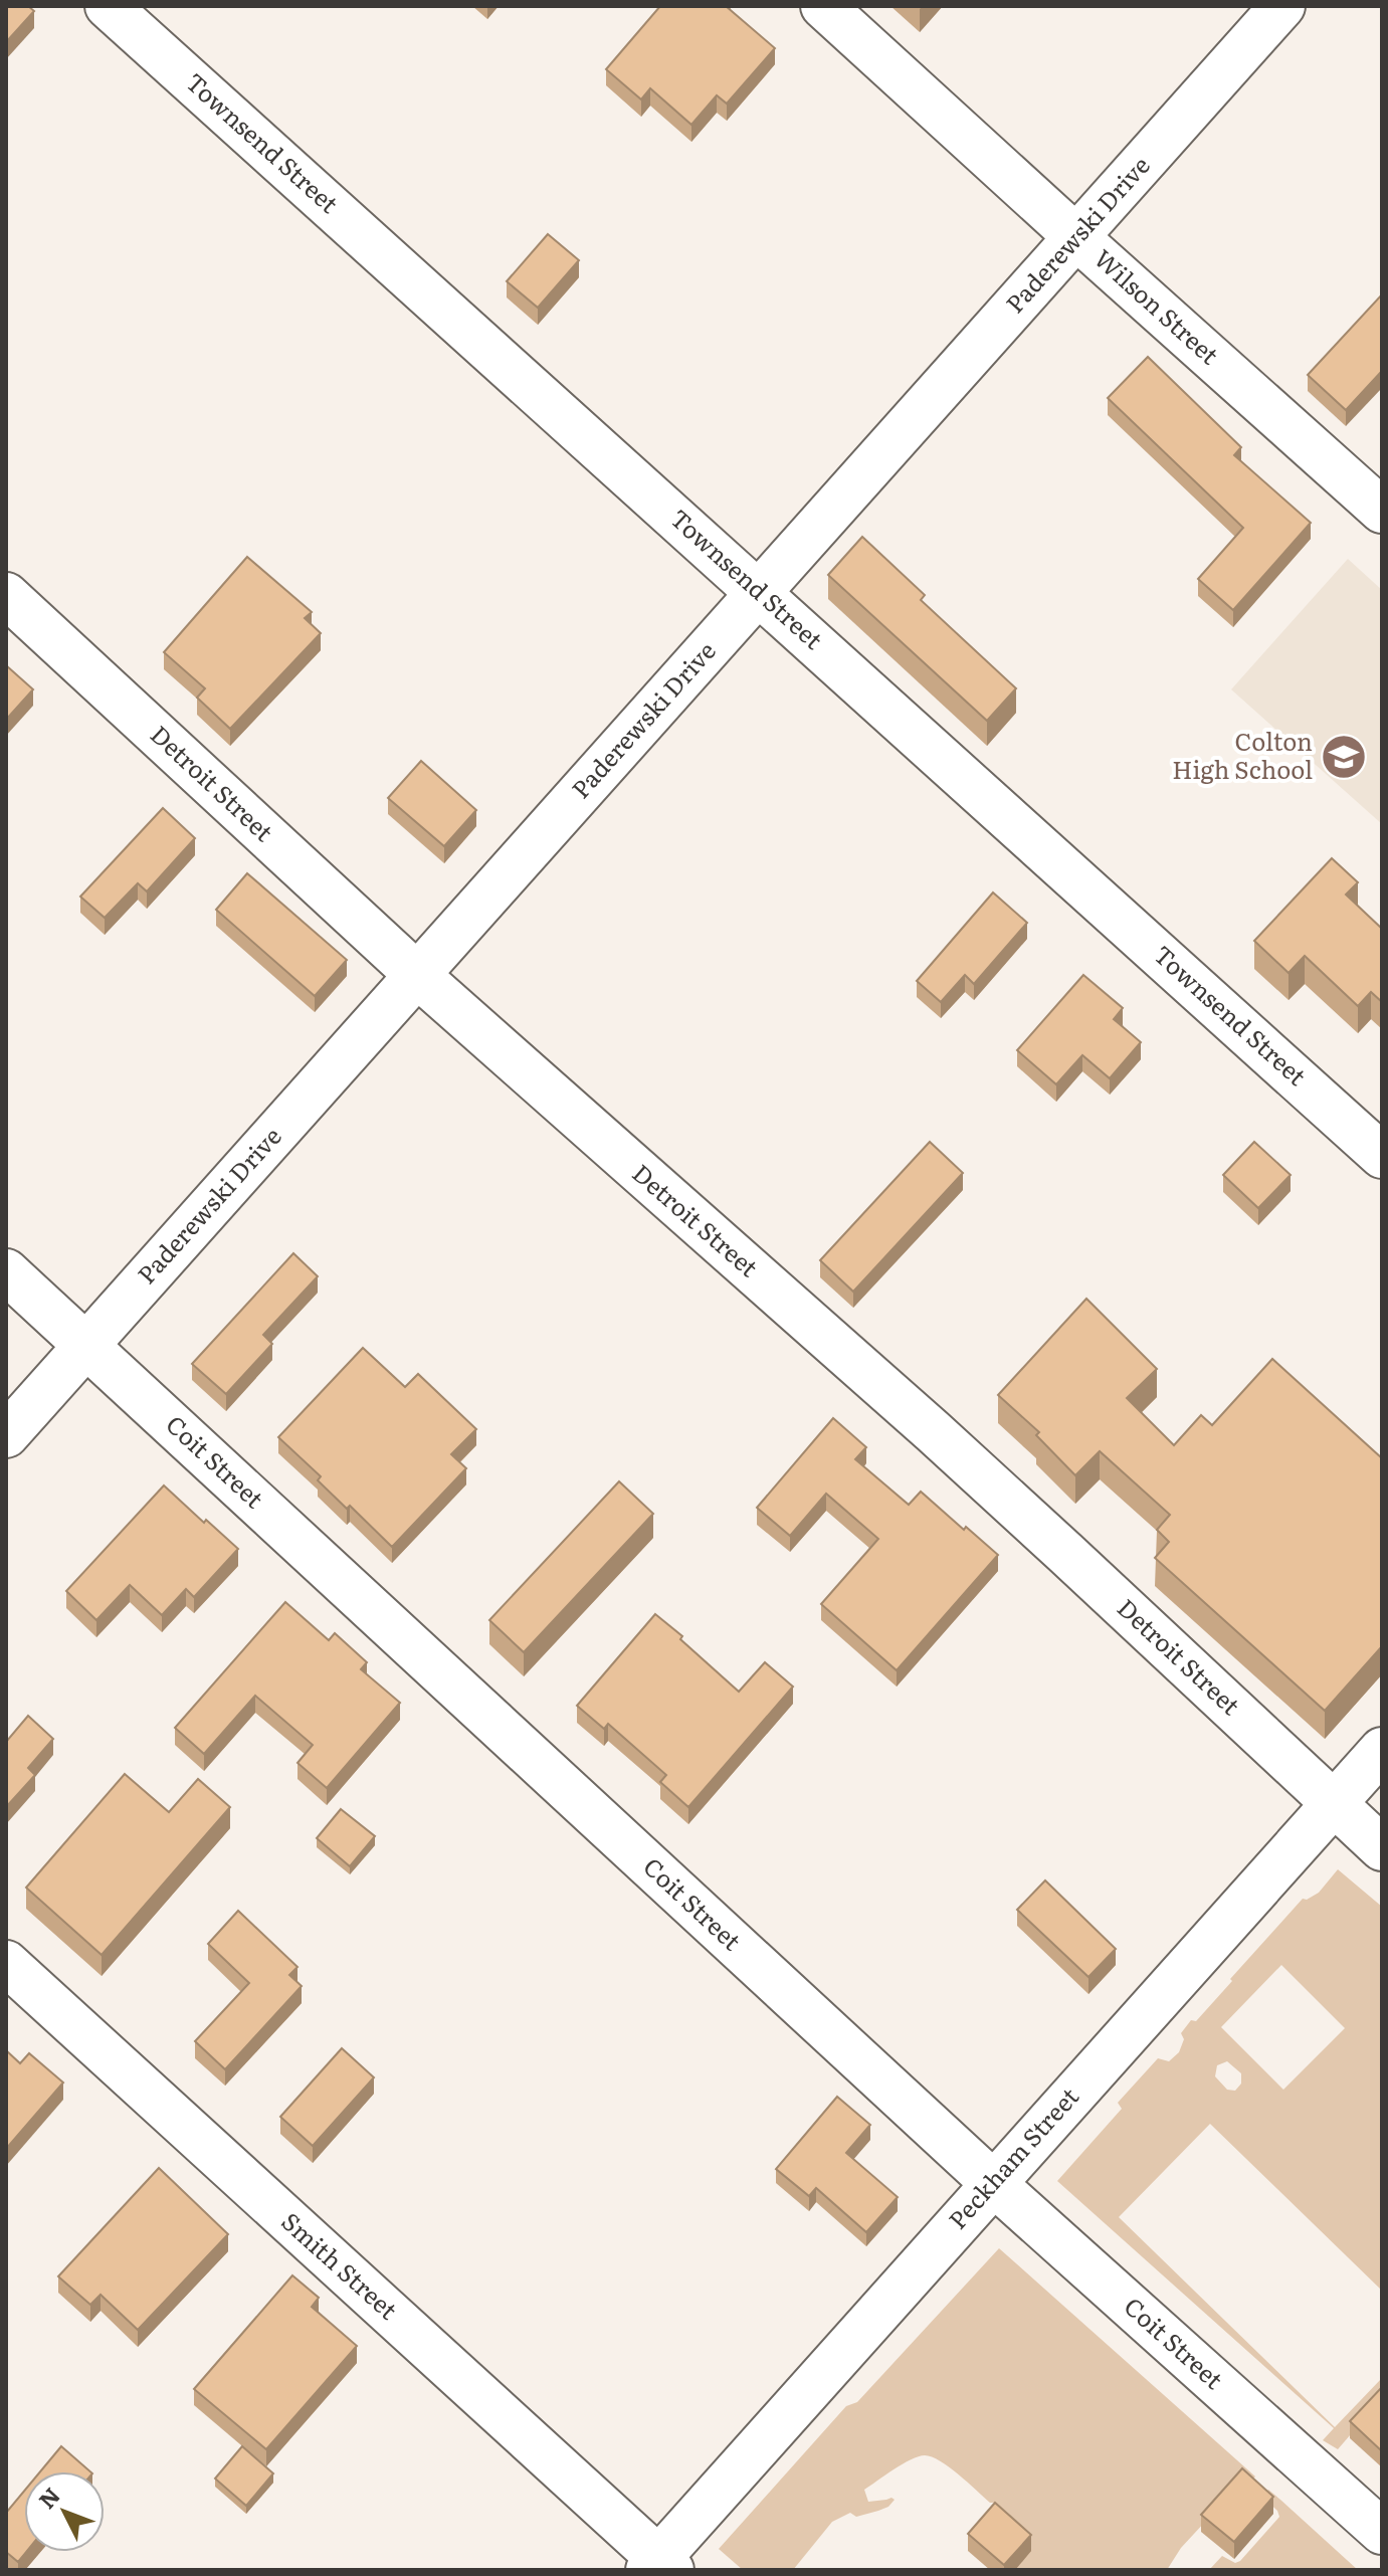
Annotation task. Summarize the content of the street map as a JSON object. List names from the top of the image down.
{
  "streets": {
    "street": [
      "Townsend Street",
      "Paderewski Drive",
      "Wilson Street",
      "Detroit Street",
      "Coit Street",
      "Peckham Street",
      "Smith Street"
    ]
  },
  "crossings": [
    ["Townsend Street", "Paderewski Drive"],
    ["Paderewski Drive", "Wilson Street"],
    ["Paderewski Drive", "Detroit Street"],
    ["Paderewski Drive", "Coit Street"],
    ["Detroit Street", "Peckham Street"],
    ["Coit Street", "Peckham Street"],
    ["Peckham Street", "Smith Street"]
  ],
  "places": {
    "school or university": ["Colton High School"]
  },
  "north": "top left"
}
